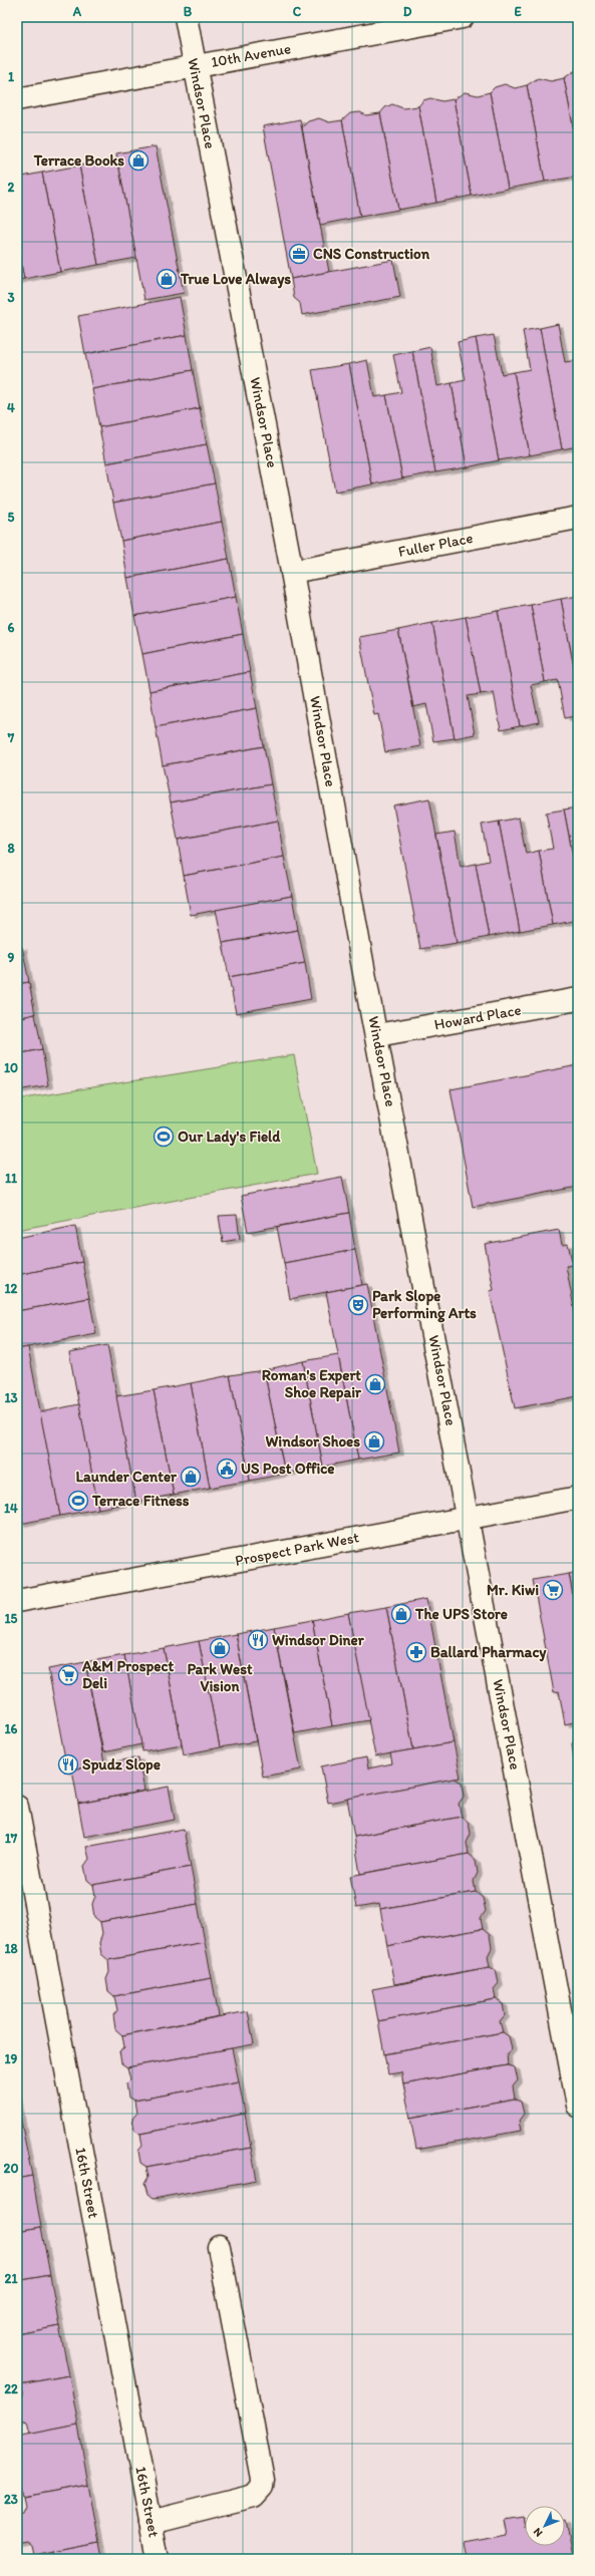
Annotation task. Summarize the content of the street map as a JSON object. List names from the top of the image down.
{
  "streets": {
    "street": [
      "10th Avenue",
      "Windsor Place",
      "Fuller Place",
      "Howard Place",
      "Prospect Park West",
      "16th Street"
    ]
  },
  "crossings": [
    ["10th Avenue", "Windsor Place"],
    ["Windsor Place", "Fuller Place"],
    ["Windsor Place", "Howard Place"],
    ["Windsor Place", "Prospect Park West"]
  ],
  "places": {
    "shop": [
      "Terrace Books",
      "True Love Always",
      "Roman's Expert Shoe Repair",
      "Windsor Shoes",
      "Launder Center",
      "The UPS Store",
      "Park West Vision"
    ],
    "office": ["CNS Construction"],
    "sports": ["Our Lady's Field", "Terrace Fitness"],
    "theatre": ["Park Slope Performing Arts"],
    "public building": ["US Post Office"],
    "supermarket": ["Mr. Kiwi", "A&M Prospect Deli"],
    "restaurant": ["Windsor Diner", "Spudz Slope"],
    "pharmacy": ["Ballard Pharmacy"]
  },
  "north": "bottom left",
  "grid": {
    "columns": [
      "A",
      "B",
      "C",
      "D",
      "E"
    ],
    "rows": [
      "1",
      "2",
      "3",
      "4",
      "5",
      "6",
      "7",
      "8",
      "9",
      "10",
      "11",
      "12",
      "13",
      "14",
      "15",
      "16",
      "17",
      "18",
      "19",
      "20",
      "21",
      "22",
      "23"
    ]
  }
}
